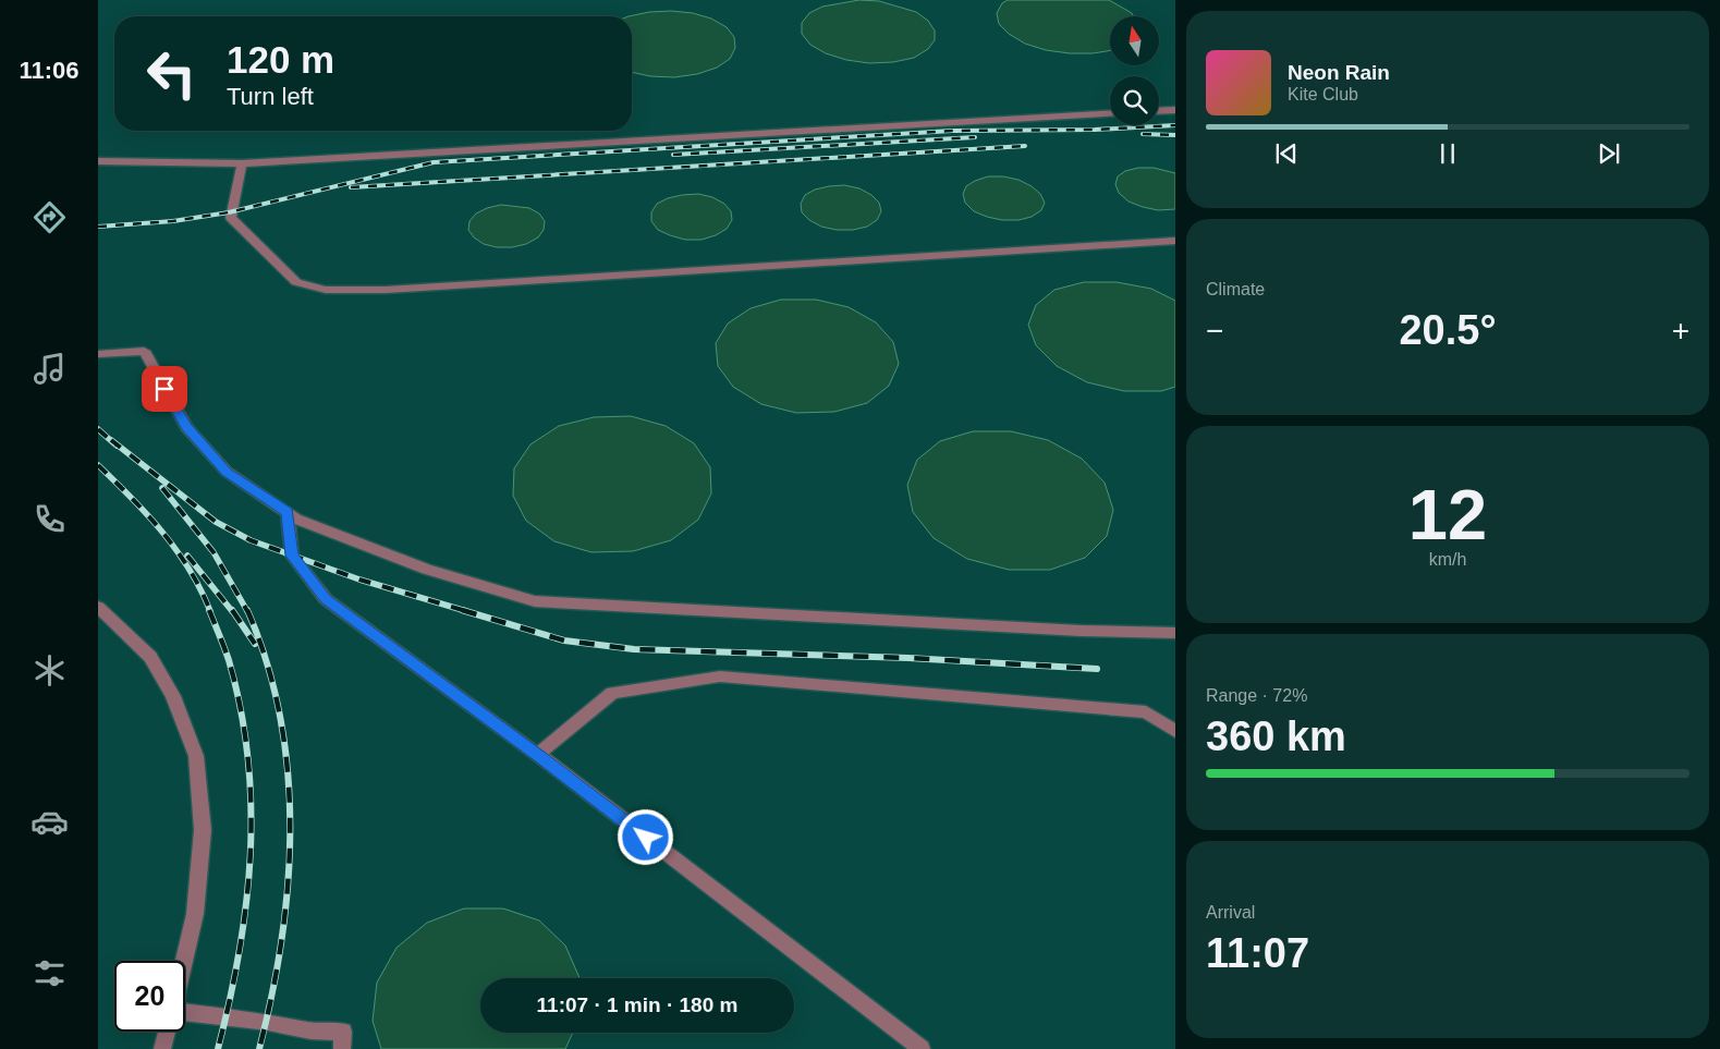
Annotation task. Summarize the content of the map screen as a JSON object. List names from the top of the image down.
{
  "north": "top",
  "page": {
    "tabs": "11:06",
    "turn": ["120 m", "Turn left"],
    "song": ["Neon Rain", "Kite Club"],
    "tile": [
      "Climate",
      ["12", "km/h"],
      ["Range · 72%", "360 km"],
      ["Arrival", "11:07"]
    ],
    "heat": ["−", "20.5°", "+"],
    "limit": "20",
    "trip": "11:07 · 1 min · 180 m"
  }
}
